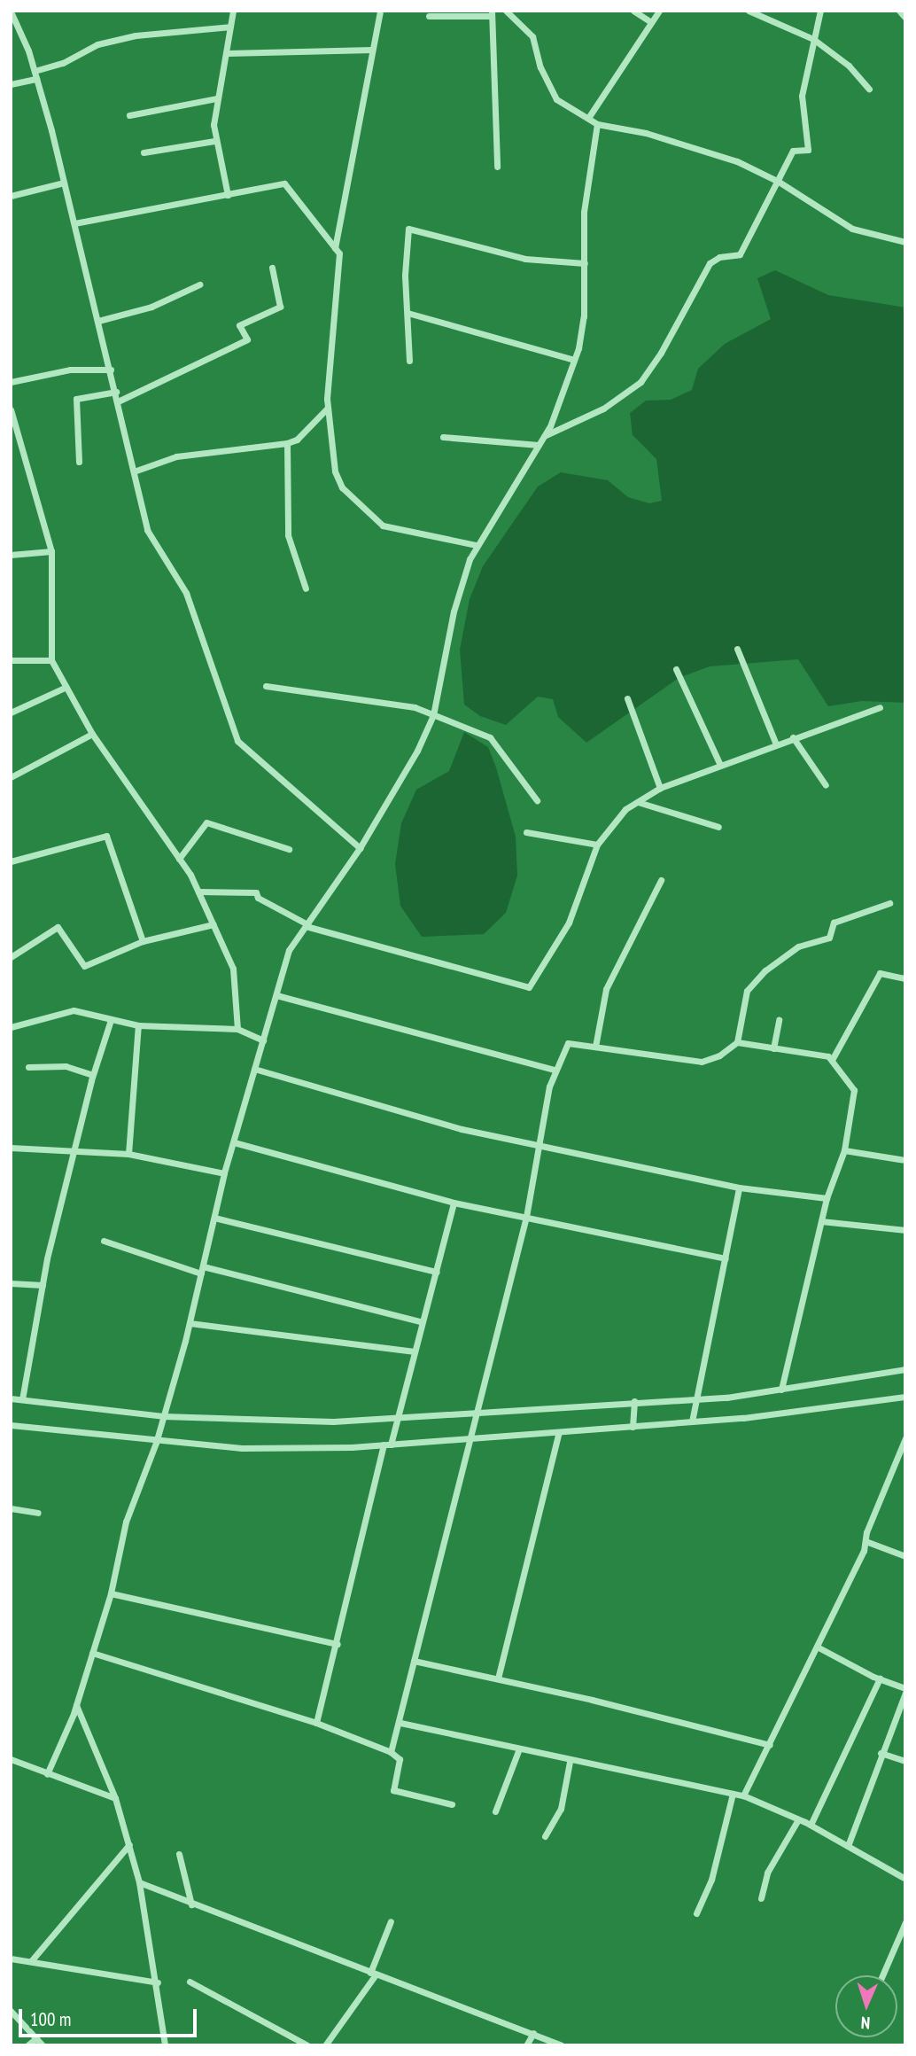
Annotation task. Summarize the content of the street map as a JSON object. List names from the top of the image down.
{
  "scale_bar": "100 m",
  "north": "bottom"
}
